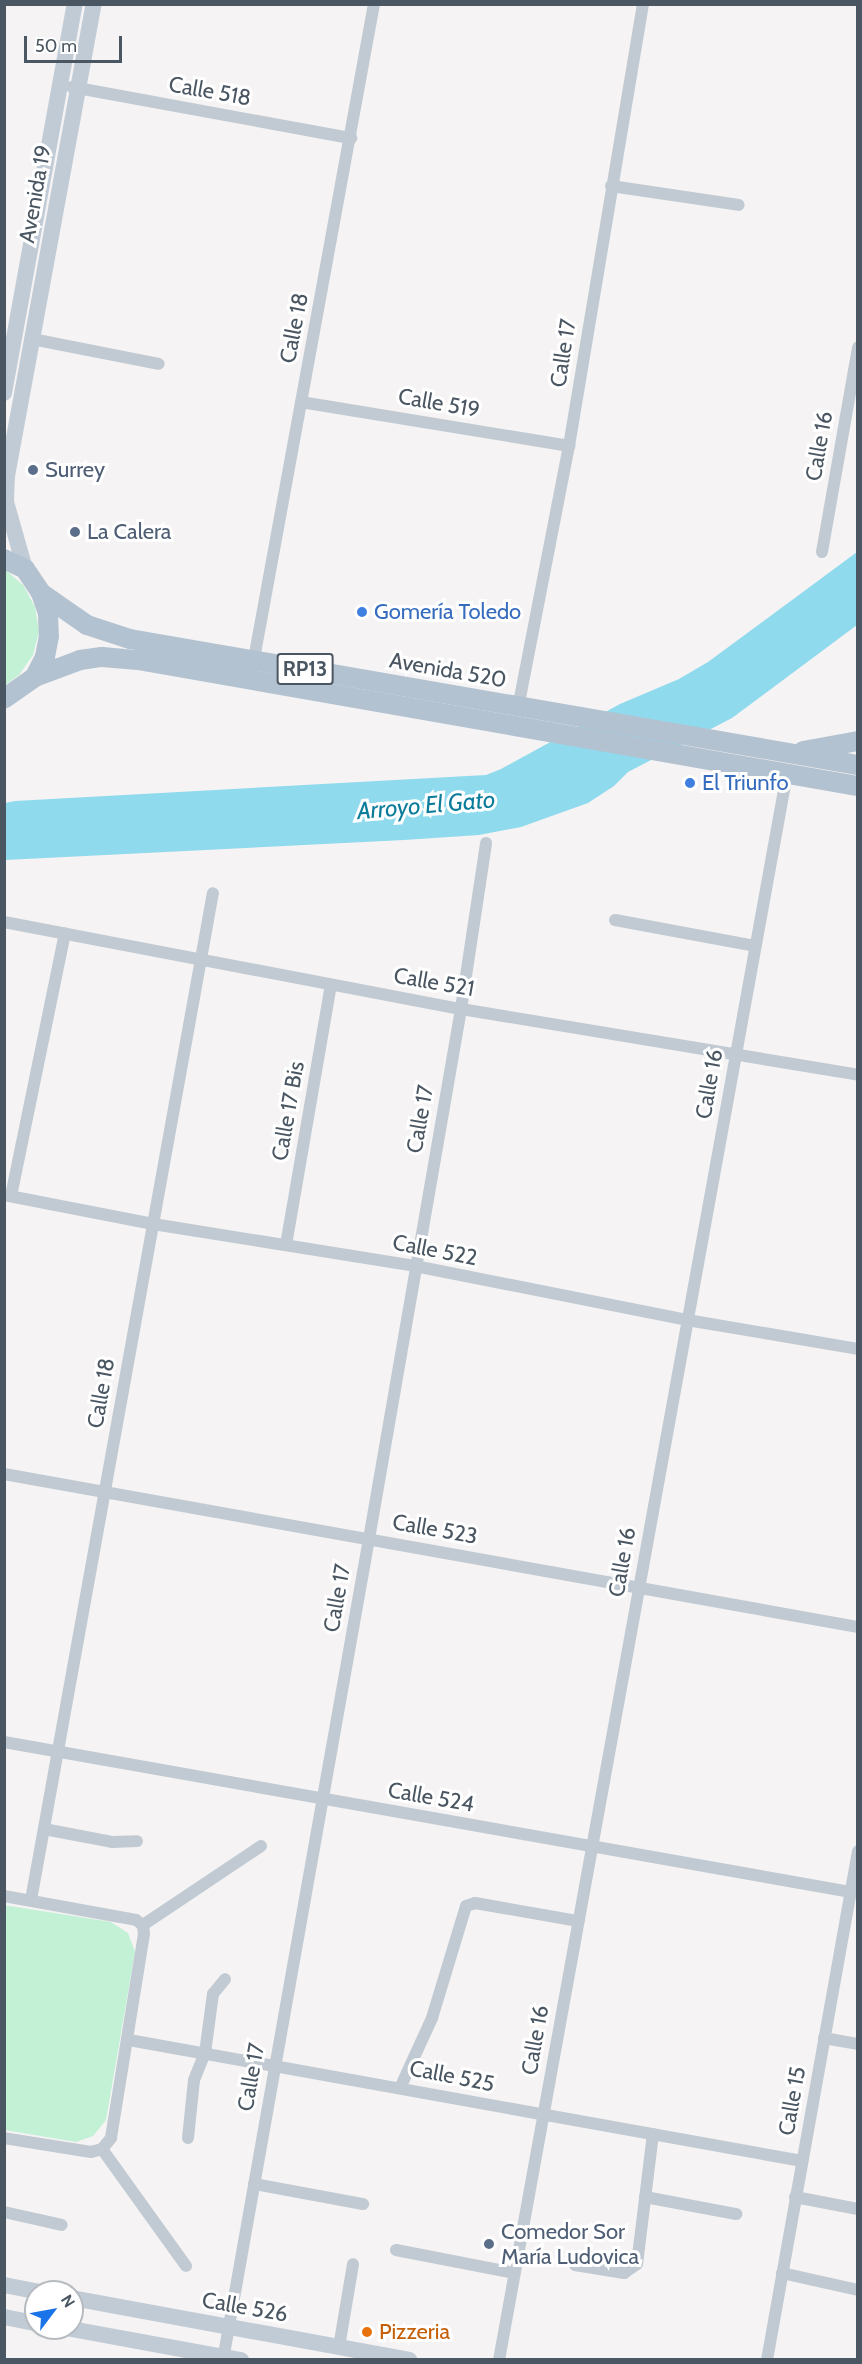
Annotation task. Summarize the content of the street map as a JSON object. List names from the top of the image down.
{
  "streets": {
    "main road": [
      "Avenida 19",
      "RP13",
      "Avenida 520",
      "Calle 526"
    ],
    "street": [
      "Calle 518",
      "Calle 18",
      "Calle 17",
      "Calle 519",
      "Calle 16",
      "Calle 521",
      "Calle 17 Bis",
      "Calle 522",
      "Calle 523",
      "Calle 524",
      "Calle 525",
      "Calle 15"
    ]
  },
  "crossings": [
    ["Calle 518", "Avenida 19"],
    ["Calle 518", "Calle 18"],
    ["Avenida 19", "RP13"],
    ["Calle 18", "Calle 519"],
    ["Calle 18", "Avenida 520"],
    ["Calle 18", "Calle 521"],
    ["Calle 18", "Calle 522"],
    ["Calle 18", "Calle 523"],
    ["Calle 18", "Calle 524"],
    ["Calle 17", "Calle 519"],
    ["Calle 17", "Avenida 520"],
    ["Calle 17", "Calle 521"],
    ["Calle 17", "Calle 522"],
    ["Calle 17", "Calle 523"],
    ["Calle 17", "Calle 524"],
    ["Calle 17", "Calle 525"],
    ["Calle 17", "Calle 526"],
    ["Calle 16", "Avenida 520"],
    ["Calle 16", "Calle 521"],
    ["Calle 16", "Calle 522"],
    ["Calle 16", "Calle 523"],
    ["Calle 16", "Calle 524"],
    ["Calle 16", "Calle 525"],
    ["RP13", "Avenida 520"],
    ["Calle 521", "Calle 17 Bis"],
    ["Calle 17 Bis", "Calle 522"],
    ["Calle 524", "Calle 15"],
    ["Calle 525", "Calle 15"]
  ],
  "water": ["Arroyo El Gato"],
  "places": [
    "Surrey",
    "La Calera",
    "Gomería Toledo",
    "El Triunfo",
    "Comedor Sor María Ludovica",
    "Pizzeria"
  ],
  "scale_bar": "50 m",
  "north": "top right"
}
